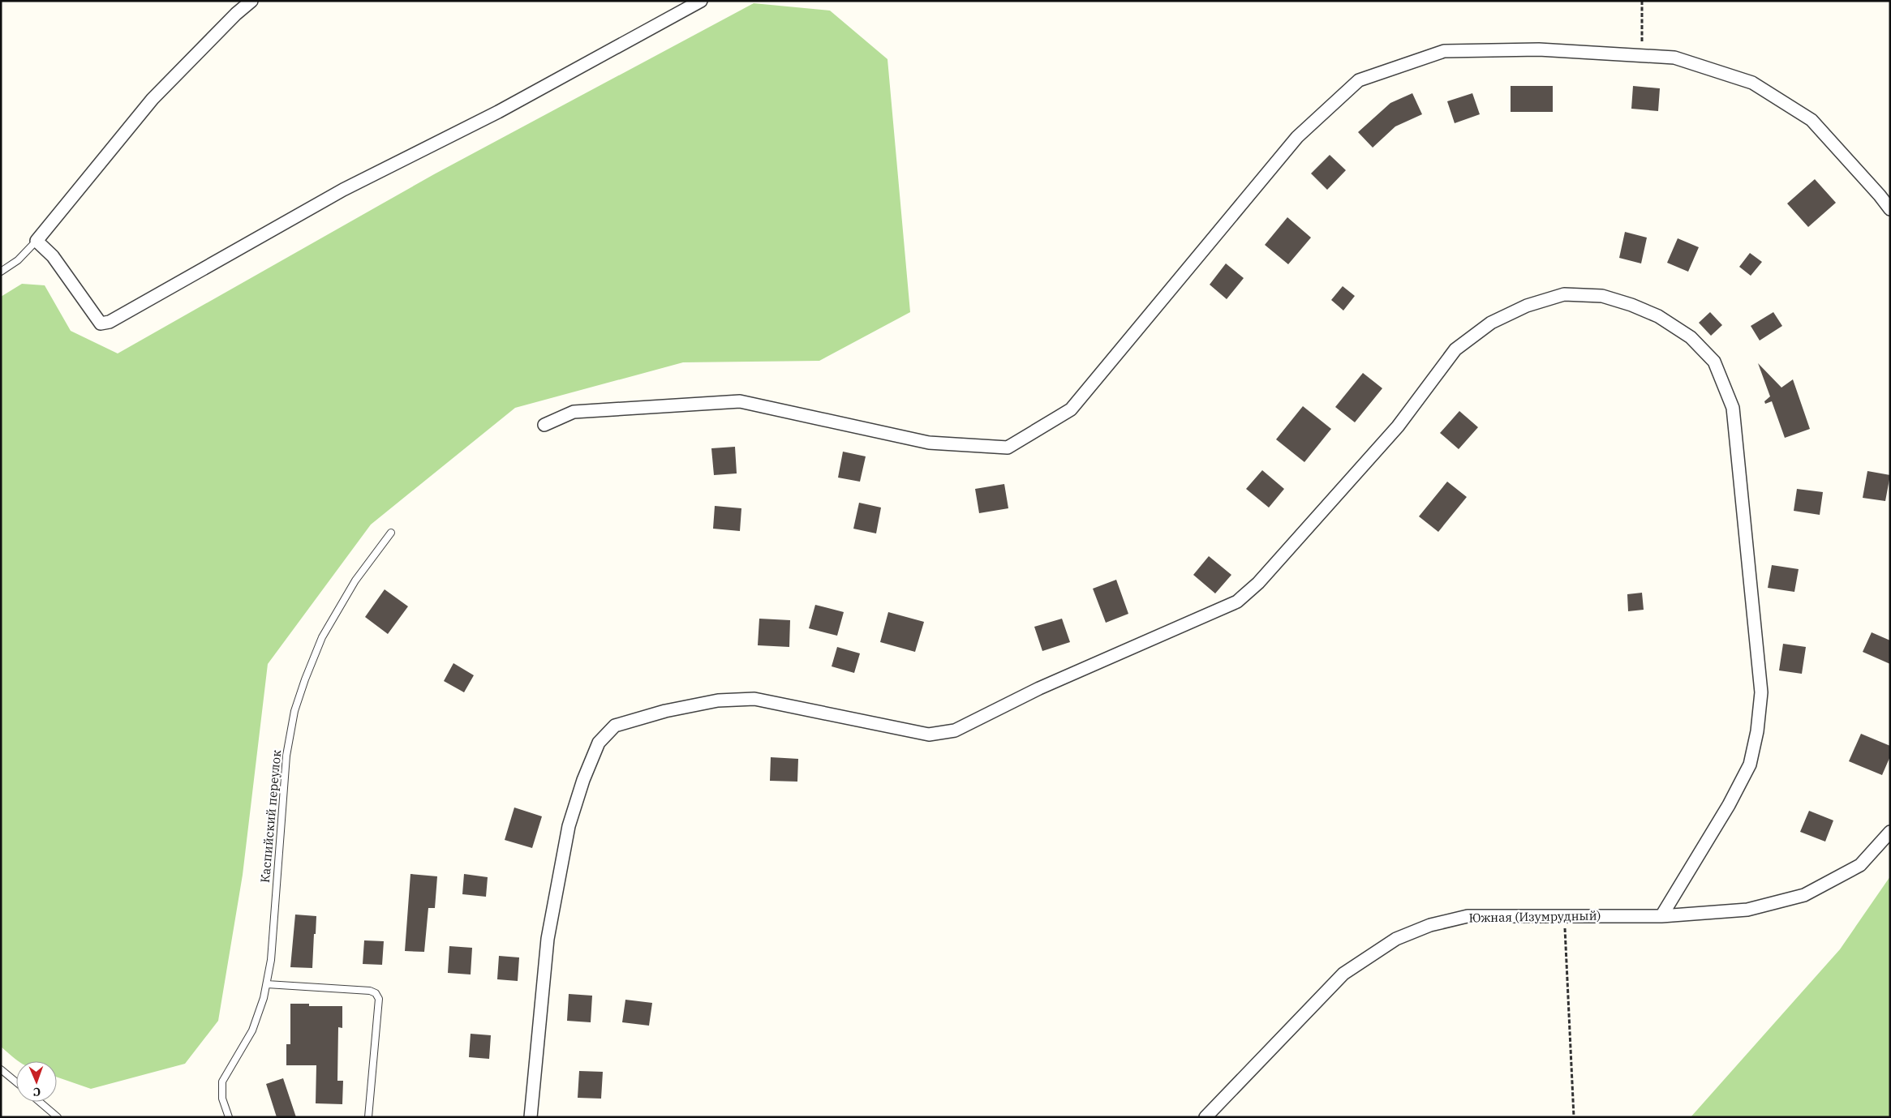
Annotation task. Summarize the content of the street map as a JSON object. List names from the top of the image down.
{
  "streets": {
    "street": ["Южная (Изумрудный)"],
    "lane": ["Каспийский переулок"]
  },
  "north": "bottom"
}
